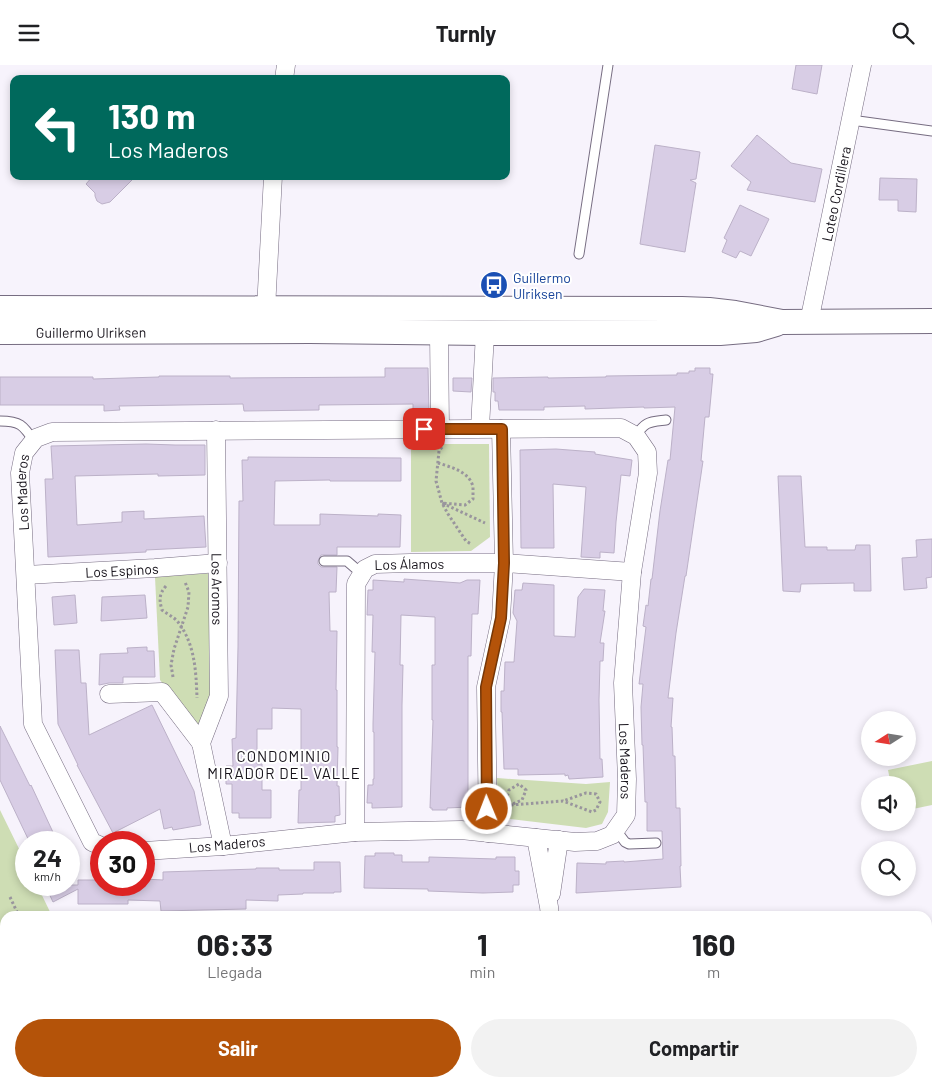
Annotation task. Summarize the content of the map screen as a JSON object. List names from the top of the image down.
{
  "streets": {
    "main road": ["Guillermo Ulriksen"],
    "street": [
      "Loteo Cordillera",
      "Los Maderos",
      "Los Álamos",
      "Los Espinos",
      "Los Aromos"
    ]
  },
  "crossings": [
    ["Loteo Cordillera", "Guillermo Ulriksen"],
    ["Los Maderos", "Los Álamos"],
    ["Los Maderos", "Los Espinos"],
    ["Los Maderos", "Los Aromos"],
    ["Los Espinos", "Los Aromos"]
  ],
  "districts": ["CONDOMINIO MIRADOR DEL VALLE"],
  "places": {
    "bus stop": ["Guillermo Ulriksen"]
  },
  "north": "left",
  "page": {
    "header": "Turnly",
    "turn": ["130 m", "Los Maderos"],
    "speed": "24 km/h",
    "limit": "30",
    "eta": [
      "06:33",
      "Llegada",
      "1",
      "min",
      "160",
      "m"
    ],
    "buttons": ["Salir", "Compartir"]
  }
}
